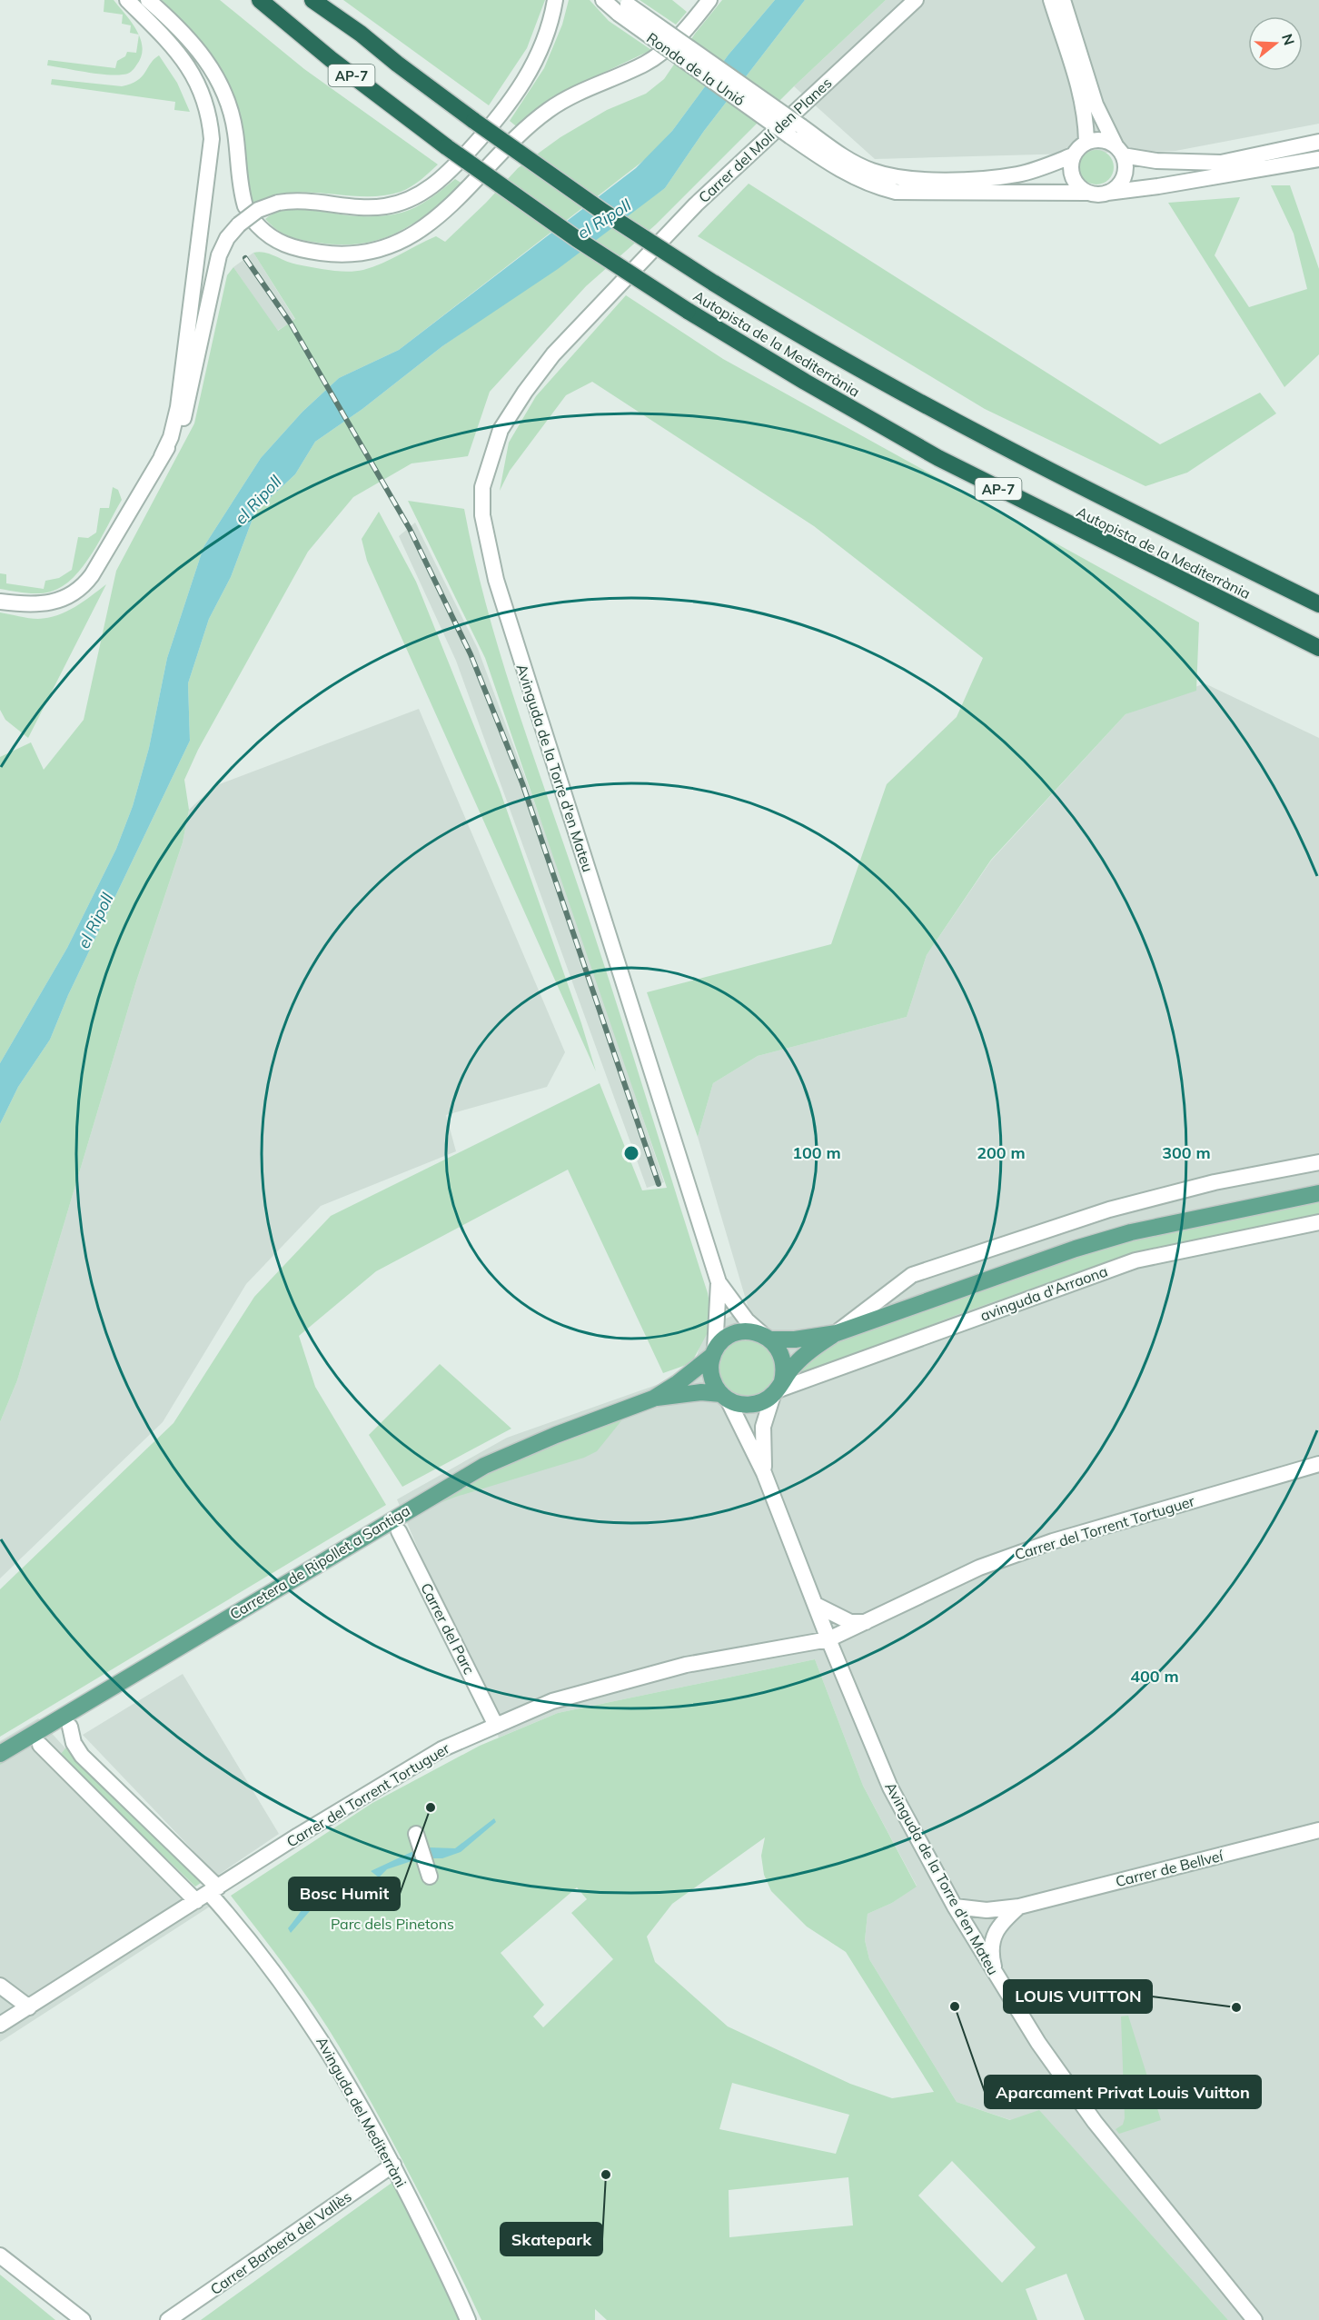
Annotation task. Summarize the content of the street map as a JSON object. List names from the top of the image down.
{
  "streets": {
    "highway": ["AP-7", "Autopista de la Mediterrània"],
    "main road": ["Carretera de Ripollet a Santiga"],
    "street": [
      "Ronda de la Unió",
      "Carrer del Molí den Planes",
      "Avinguda de la Torre d'en Mateu",
      "avinguda d'Arraona",
      "Carrer del Torrent Tortuguer",
      "Carrer del Parc",
      "Carrer de Bellveí",
      "Avinguda del Mediterràni",
      "Carrer Barberà del Vallès"
    ]
  },
  "crossings": [
    ["Carrer del Molí den Planes", "Avinguda de la Torre d'en Mateu"],
    ["Avinguda de la Torre d'en Mateu", "avinguda d'Arraona"],
    ["Avinguda de la Torre d'en Mateu", "Carrer del Torrent Tortuguer"],
    ["Avinguda de la Torre d'en Mateu", "Carrer de Bellveí"],
    ["Carrer del Torrent Tortuguer", "Carrer del Parc"],
    ["Carrer del Torrent Tortuguer", "Avinguda del Mediterràni"],
    ["Avinguda del Mediterràni", "Carrer Barberà del Vallès"]
  ],
  "water": ["el Ripoll"],
  "parks": ["Parc dels Pinetons"],
  "places": [
    "Bosc Humit",
    "Aparcament Privat Louis Vuitton",
    "LOUIS VUITTON",
    "Skatepark"
  ],
  "north": "right",
  "rings": [
    "100 m",
    "200 m",
    "300 m",
    "400 m"
  ]
}
